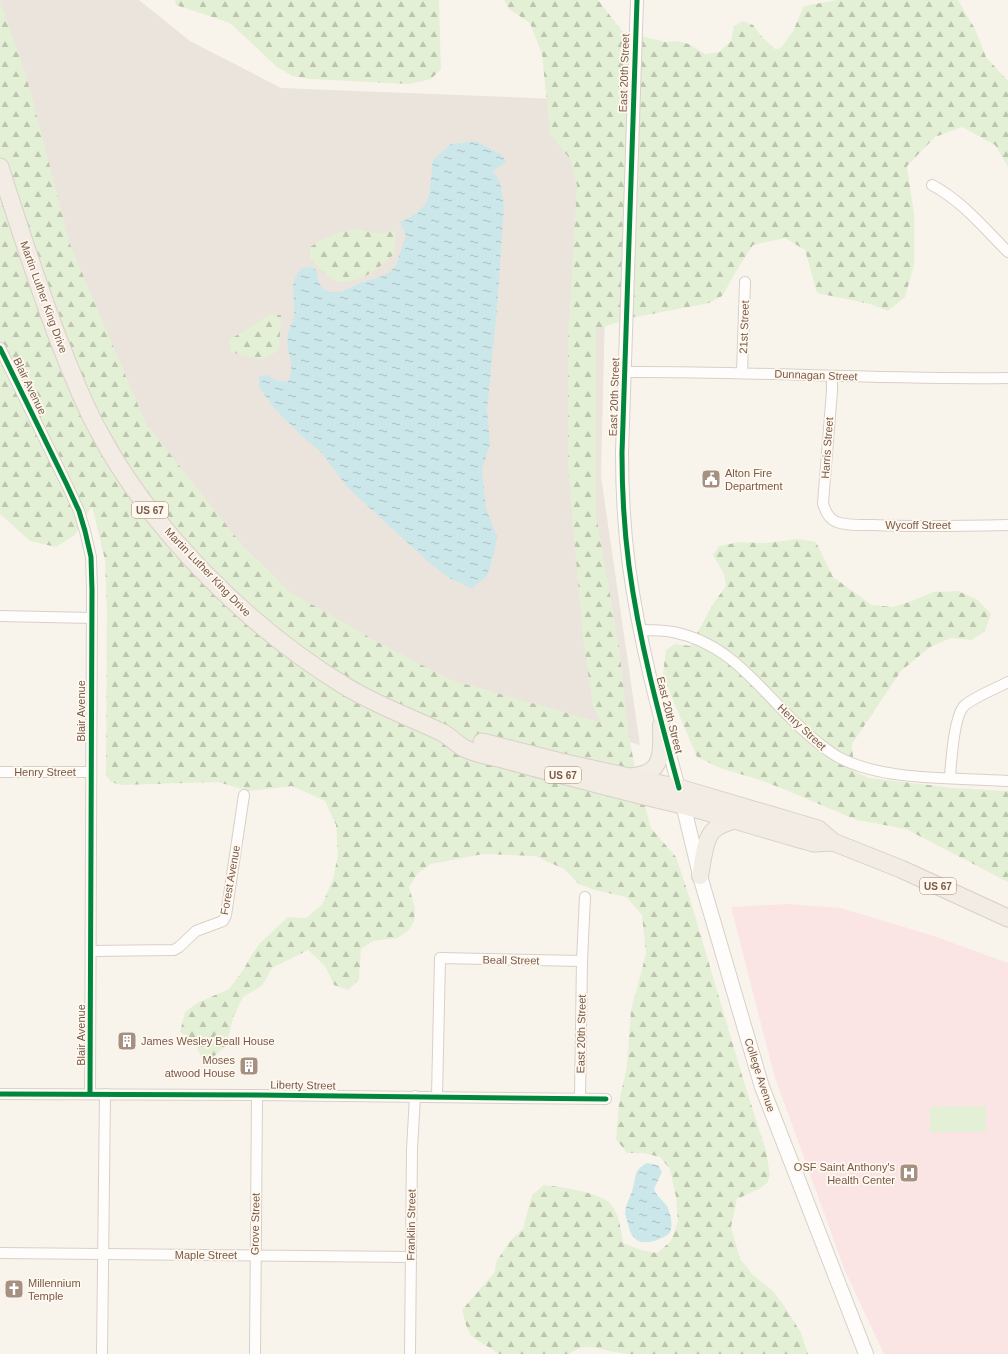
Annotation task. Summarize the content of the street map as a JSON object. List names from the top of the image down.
{
  "streets": {
    "highway": ["Martin Luther King Drive", "US 67"],
    "main road": ["College Avenue"],
    "street": [
      "East 20th Street",
      "21st Street",
      "Dunnagan Street",
      "Blair Avenue",
      "Harris Street",
      "Wycoff Street",
      "Henry Street",
      "Forest Avenue",
      "Beall Street",
      "Liberty Street",
      "Grove Street",
      "Franklin Street",
      "Maple Street"
    ]
  },
  "crossings": [
    ["East 20th Street", "Dunnagan Street"],
    ["East 20th Street", "US 67"],
    ["East 20th Street", "Henry Street"],
    ["East 20th Street", "Beall Street"],
    ["East 20th Street", "College Avenue"],
    ["East 20th Street", "Liberty Street"],
    ["Martin Luther King Drive", "US 67"],
    ["21st Street", "Dunnagan Street"],
    ["Dunnagan Street", "Harris Street"],
    ["Blair Avenue", "Henry Street"],
    ["Blair Avenue", "Forest Avenue"],
    ["Blair Avenue", "Liberty Street"],
    ["Harris Street", "Wycoff Street"],
    ["US 67", "College Avenue"],
    ["Beall Street", "Liberty Street"],
    ["Liberty Street", "Grove Street"],
    ["Liberty Street", "Franklin Street"],
    ["Grove Street", "Maple Street"],
    ["Franklin Street", "Maple Street"]
  ],
  "places": {
    "public building": ["Alton Fire Department"],
    "building": ["James Wesley Beall House", "Moses atwood House"],
    "hospital": ["OSF Saint Anthony's Health Center"],
    "church": ["Millennium Temple"]
  }
}
